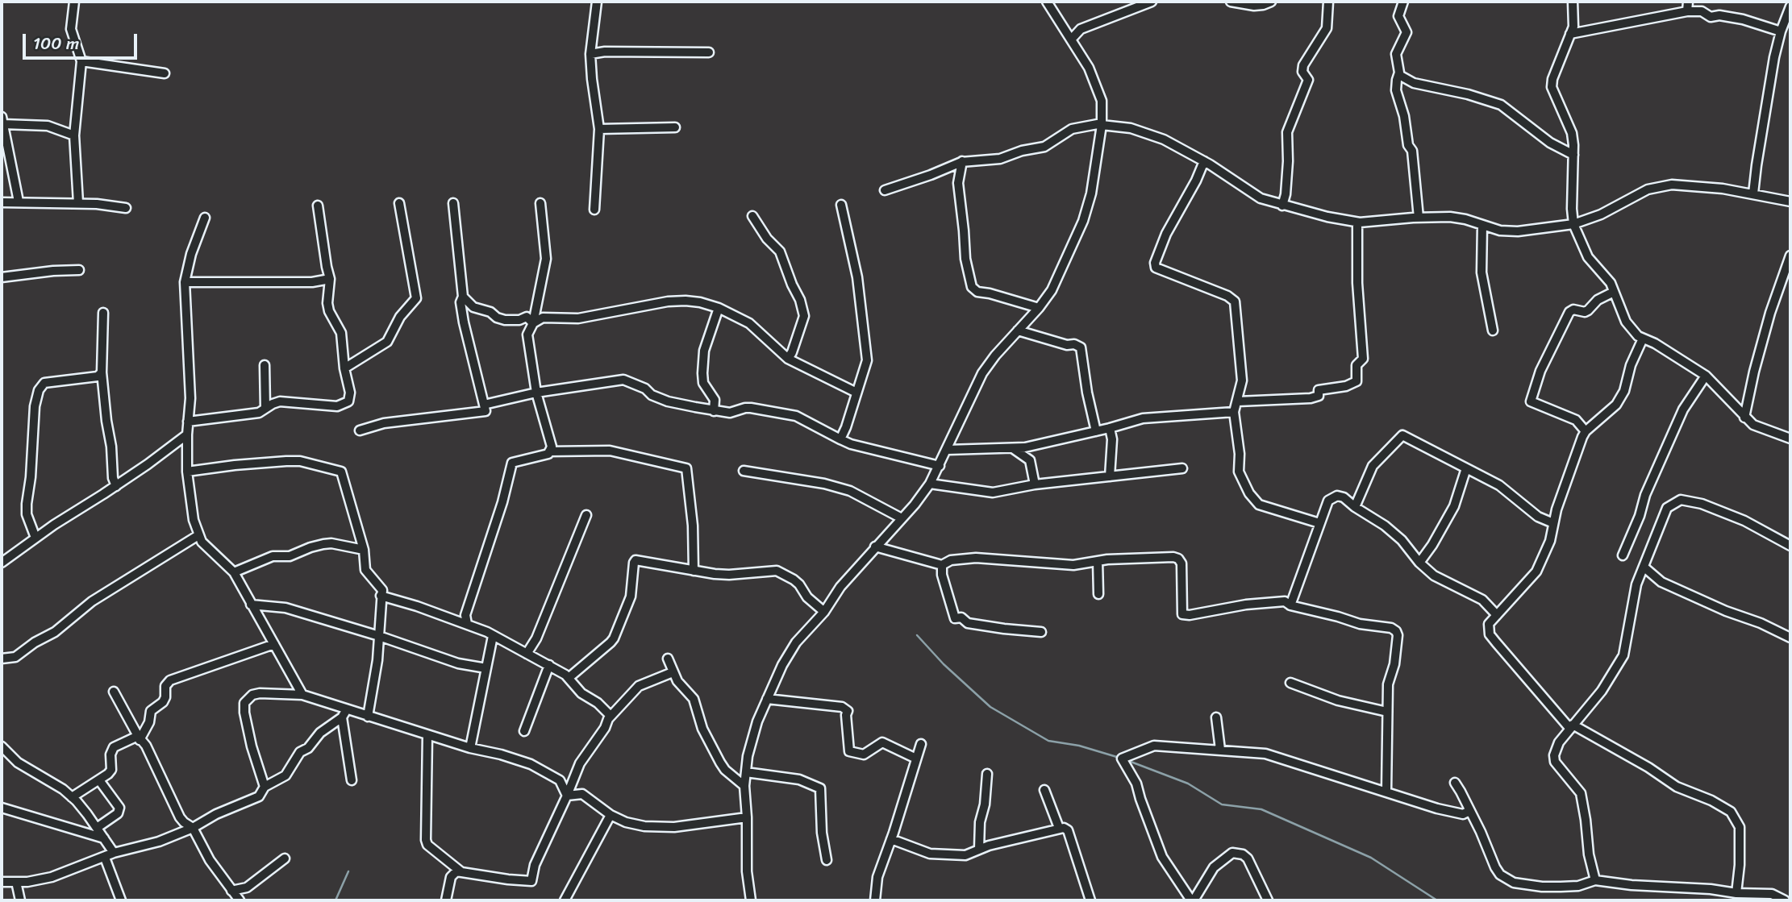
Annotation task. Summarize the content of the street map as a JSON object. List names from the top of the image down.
{
  "scale_bar": "100 m"
}
